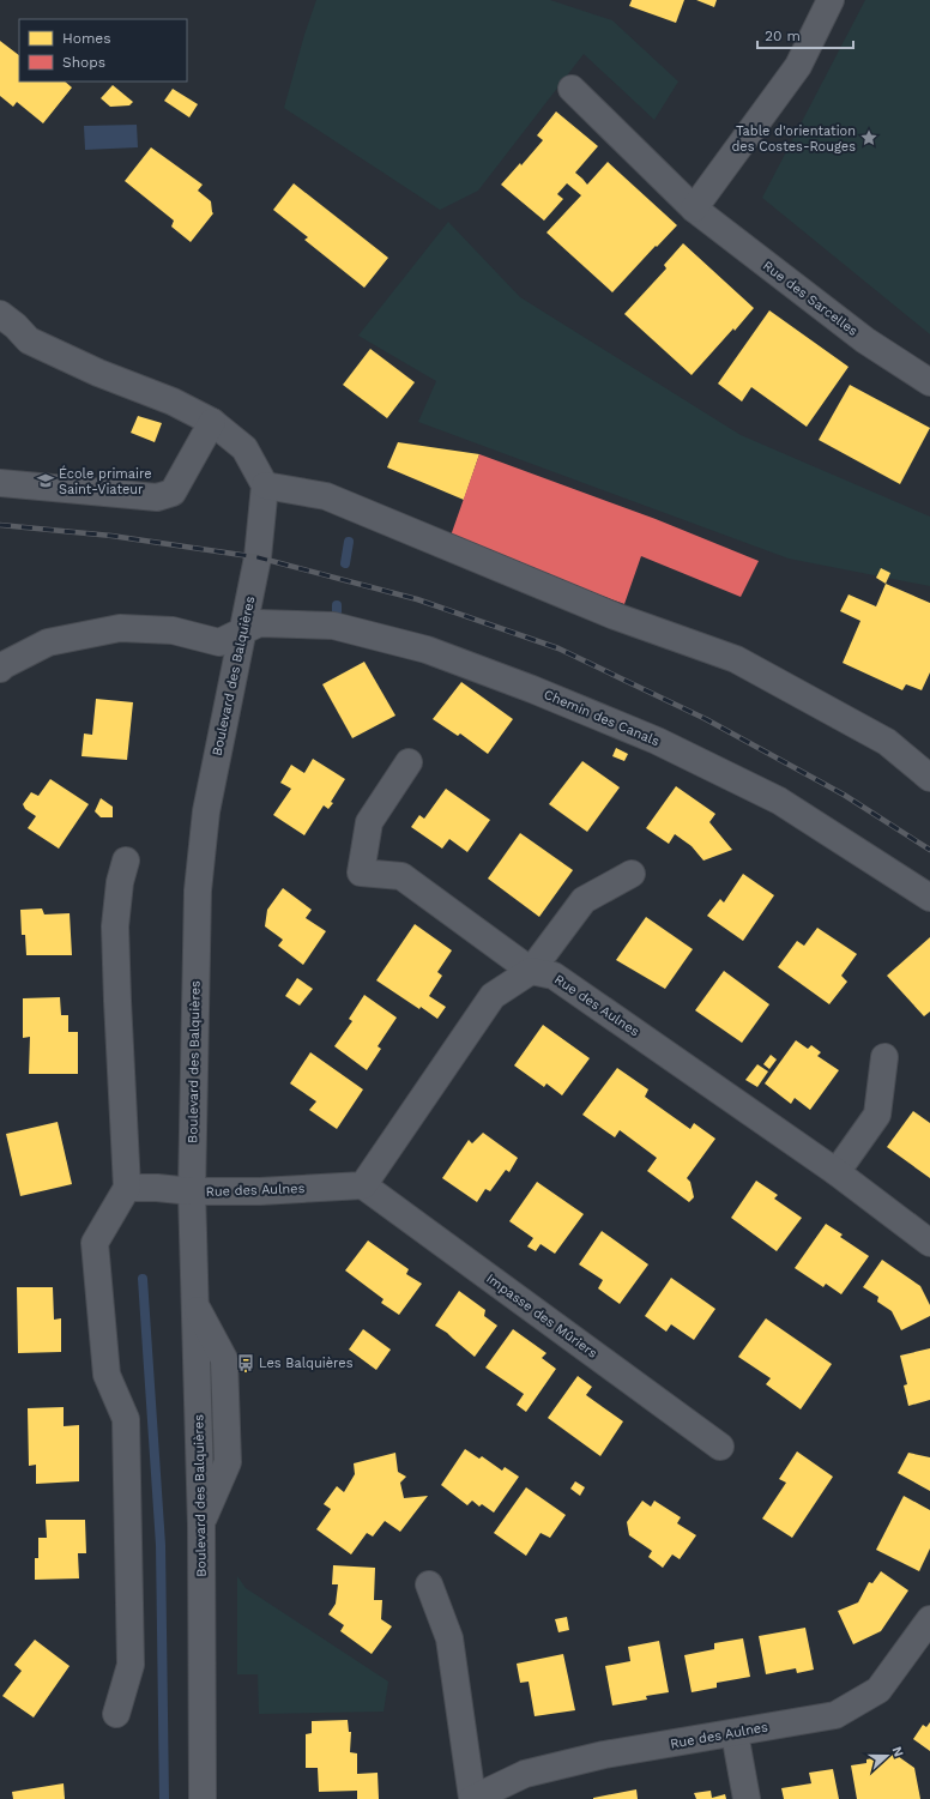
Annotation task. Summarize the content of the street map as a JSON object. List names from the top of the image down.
{
  "streets": {
    "street": [
      "Rue des Sarcelles",
      "Boulevard des Balquières",
      "Chemin des Canals",
      "Rue des Aulnes",
      "Impasse des Mûriers"
    ]
  },
  "crossings": [
    ["Boulevard des Balquières", "Chemin des Canals"],
    ["Boulevard des Balquières", "Rue des Aulnes"],
    ["Rue des Aulnes", "Impasse des Mûriers"]
  ],
  "places": {
    "place": ["Table d'orientation des Costes-Rouges"],
    "school or university": ["École primaire Saint-Viateur"],
    "bus stop": ["Les Balquières"]
  },
  "legend": ["Homes", "Shops"],
  "scale_bar": "20 m",
  "north": "right"
}
